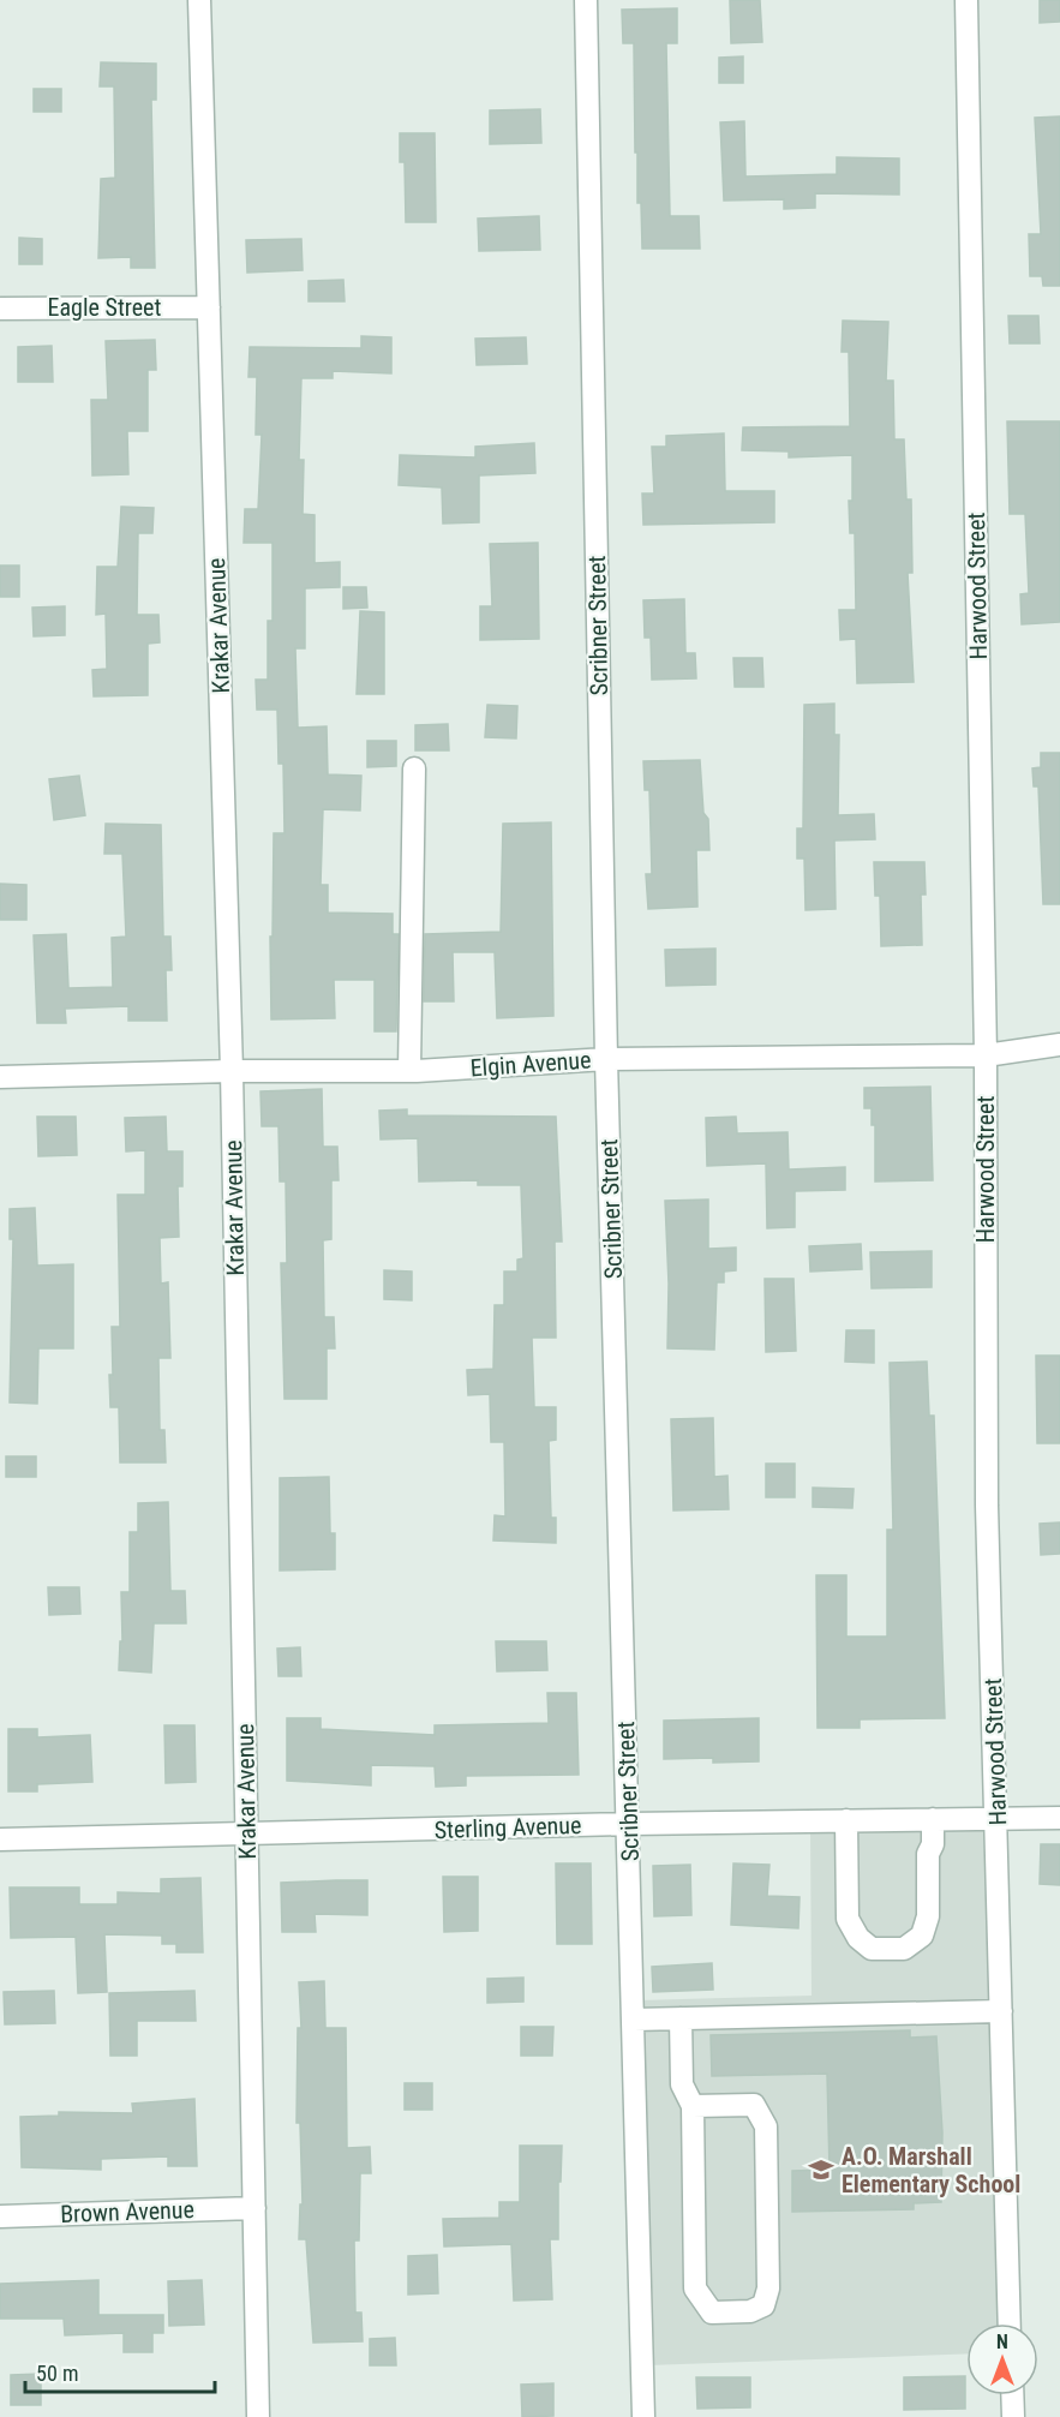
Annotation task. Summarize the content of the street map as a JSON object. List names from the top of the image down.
{
  "streets": {
    "street": [
      "Eagle Street",
      "Harwood Street",
      "Krakar Avenue",
      "Scribner Street",
      "Elgin Avenue",
      "Sterling Avenue",
      "Brown Avenue"
    ]
  },
  "crossings": [
    ["Eagle Street", "Krakar Avenue"],
    ["Harwood Street", "Elgin Avenue"],
    ["Harwood Street", "Sterling Avenue"],
    ["Krakar Avenue", "Elgin Avenue"],
    ["Krakar Avenue", "Sterling Avenue"],
    ["Krakar Avenue", "Brown Avenue"],
    ["Scribner Street", "Elgin Avenue"],
    ["Scribner Street", "Sterling Avenue"]
  ],
  "places": {
    "school or university": ["A.O. Marshall Elementary School"]
  },
  "scale_bar": "50 m",
  "north": "top"
}
